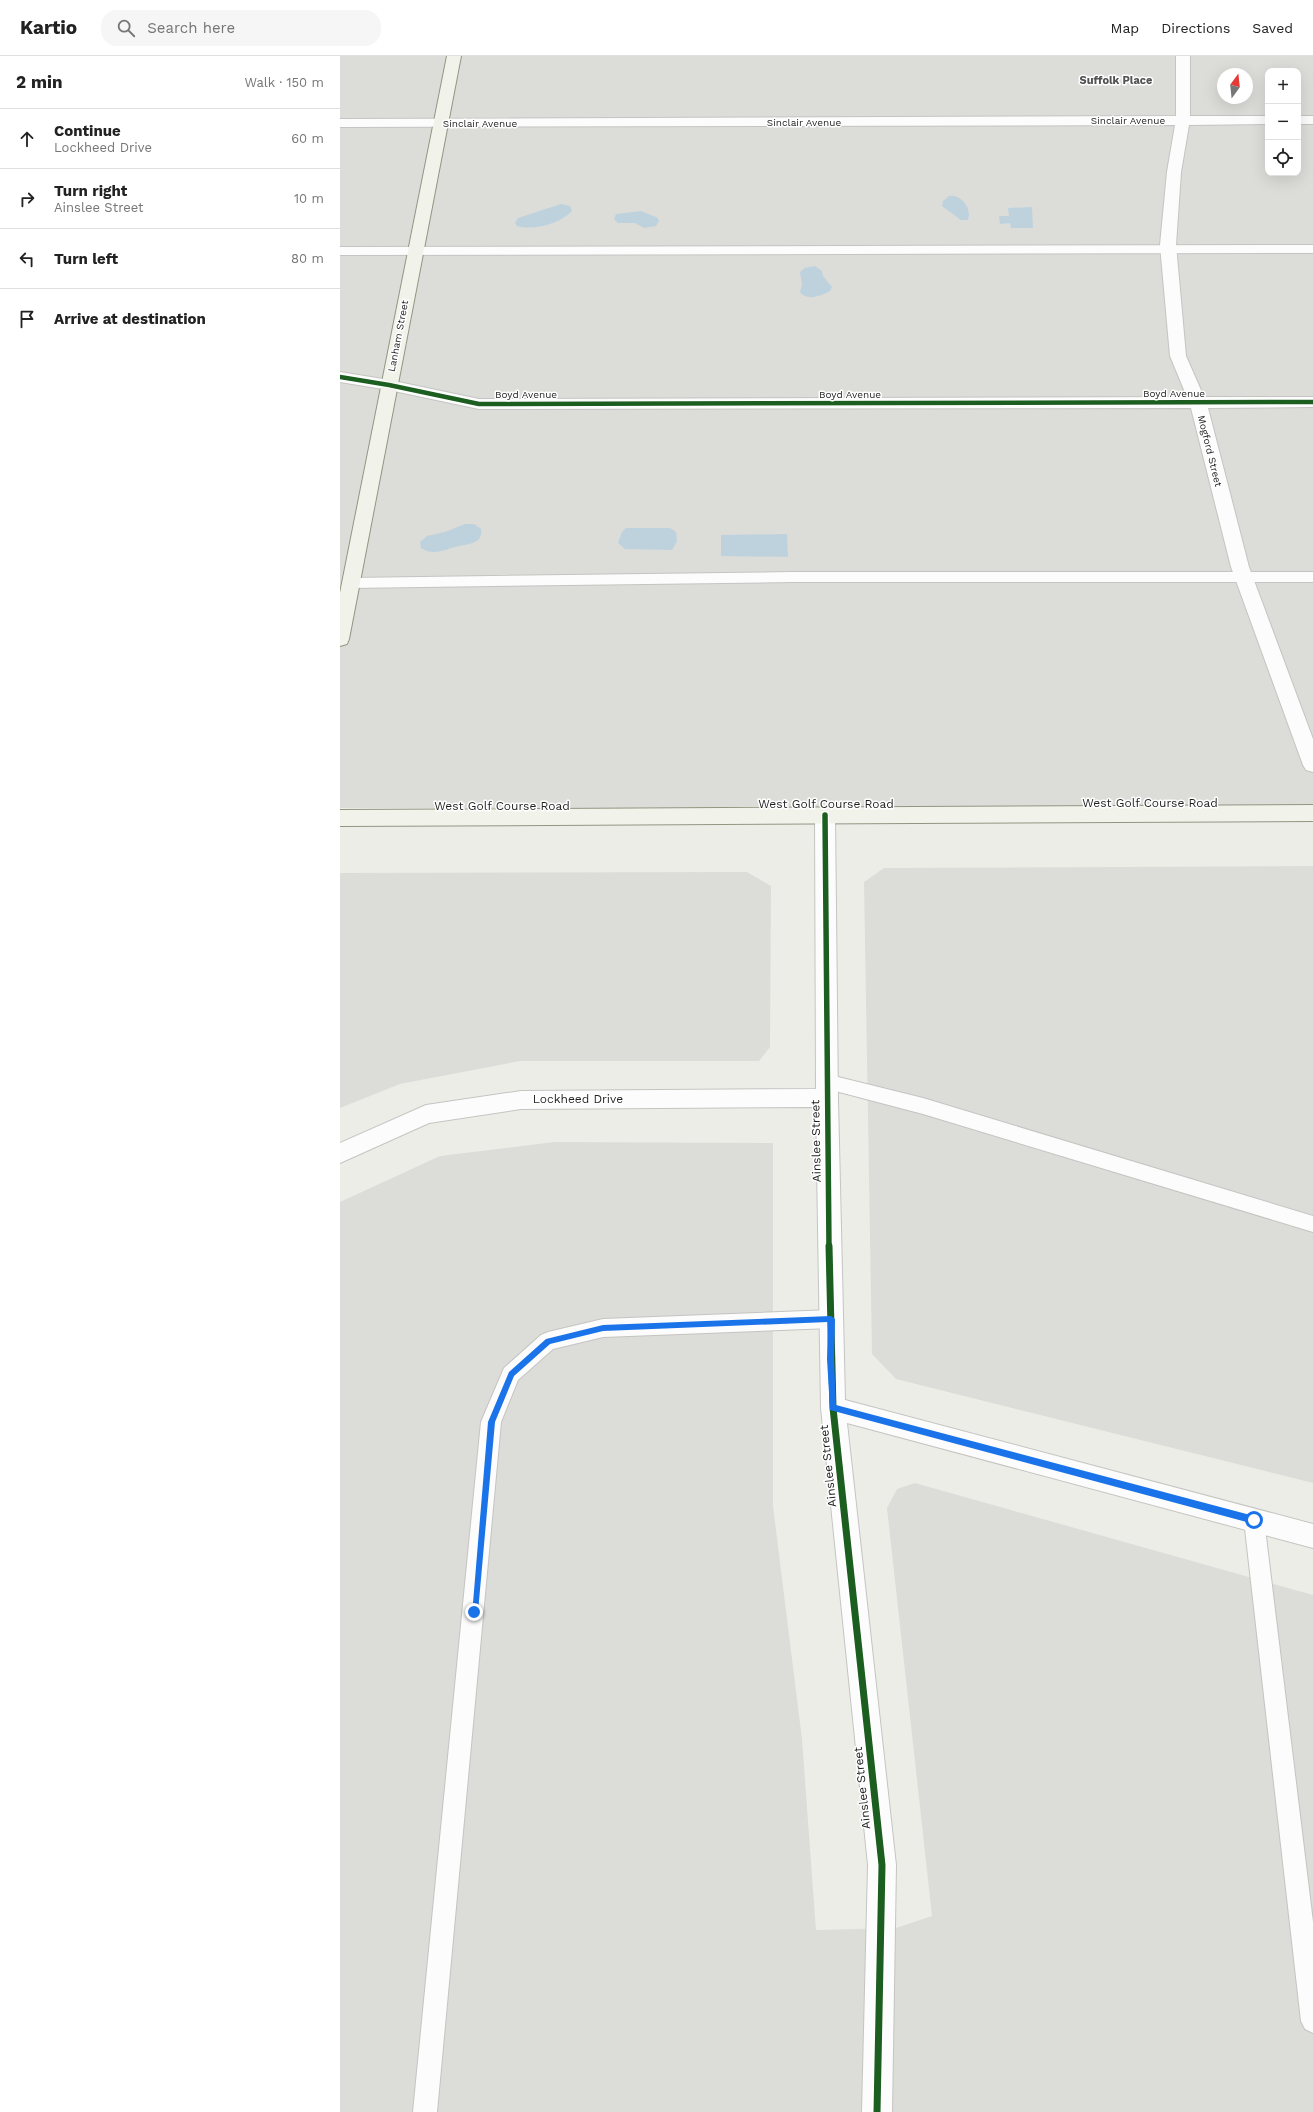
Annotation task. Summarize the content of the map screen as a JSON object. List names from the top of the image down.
{
  "streets": {
    "street": [
      "Sinclair Avenue",
      "Lanham Street",
      "Boyd Avenue",
      "Mogford Street",
      "West Golf Course Road",
      "Lockheed Drive",
      "Ainslee Street"
    ]
  },
  "crossings": [
    ["Sinclair Avenue", "Lanham Street"],
    ["Sinclair Avenue", "Mogford Street"],
    ["Lanham Street", "Boyd Avenue"],
    ["Boyd Avenue", "Mogford Street"],
    ["West Golf Course Road", "Ainslee Street"],
    ["Lockheed Drive", "Ainslee Street"]
  ],
  "districts": ["Suffolk Place"],
  "north": "top",
  "page": {
    "header": "Kartio",
    "search": "Search here",
    "nav": ["Map", "Directions", "Saved"],
    "heading": ["2 min", "Walk · 150 m"],
    "map_buttons": ["+", "−"],
    "list": [
      ["Continue", "Lockheed Drive", "60 m"],
      ["Turn right", "Ainslee Street", "10 m"],
      ["Turn left", "80 m"],
      "Arrive at destination"
    ]
  }
}
